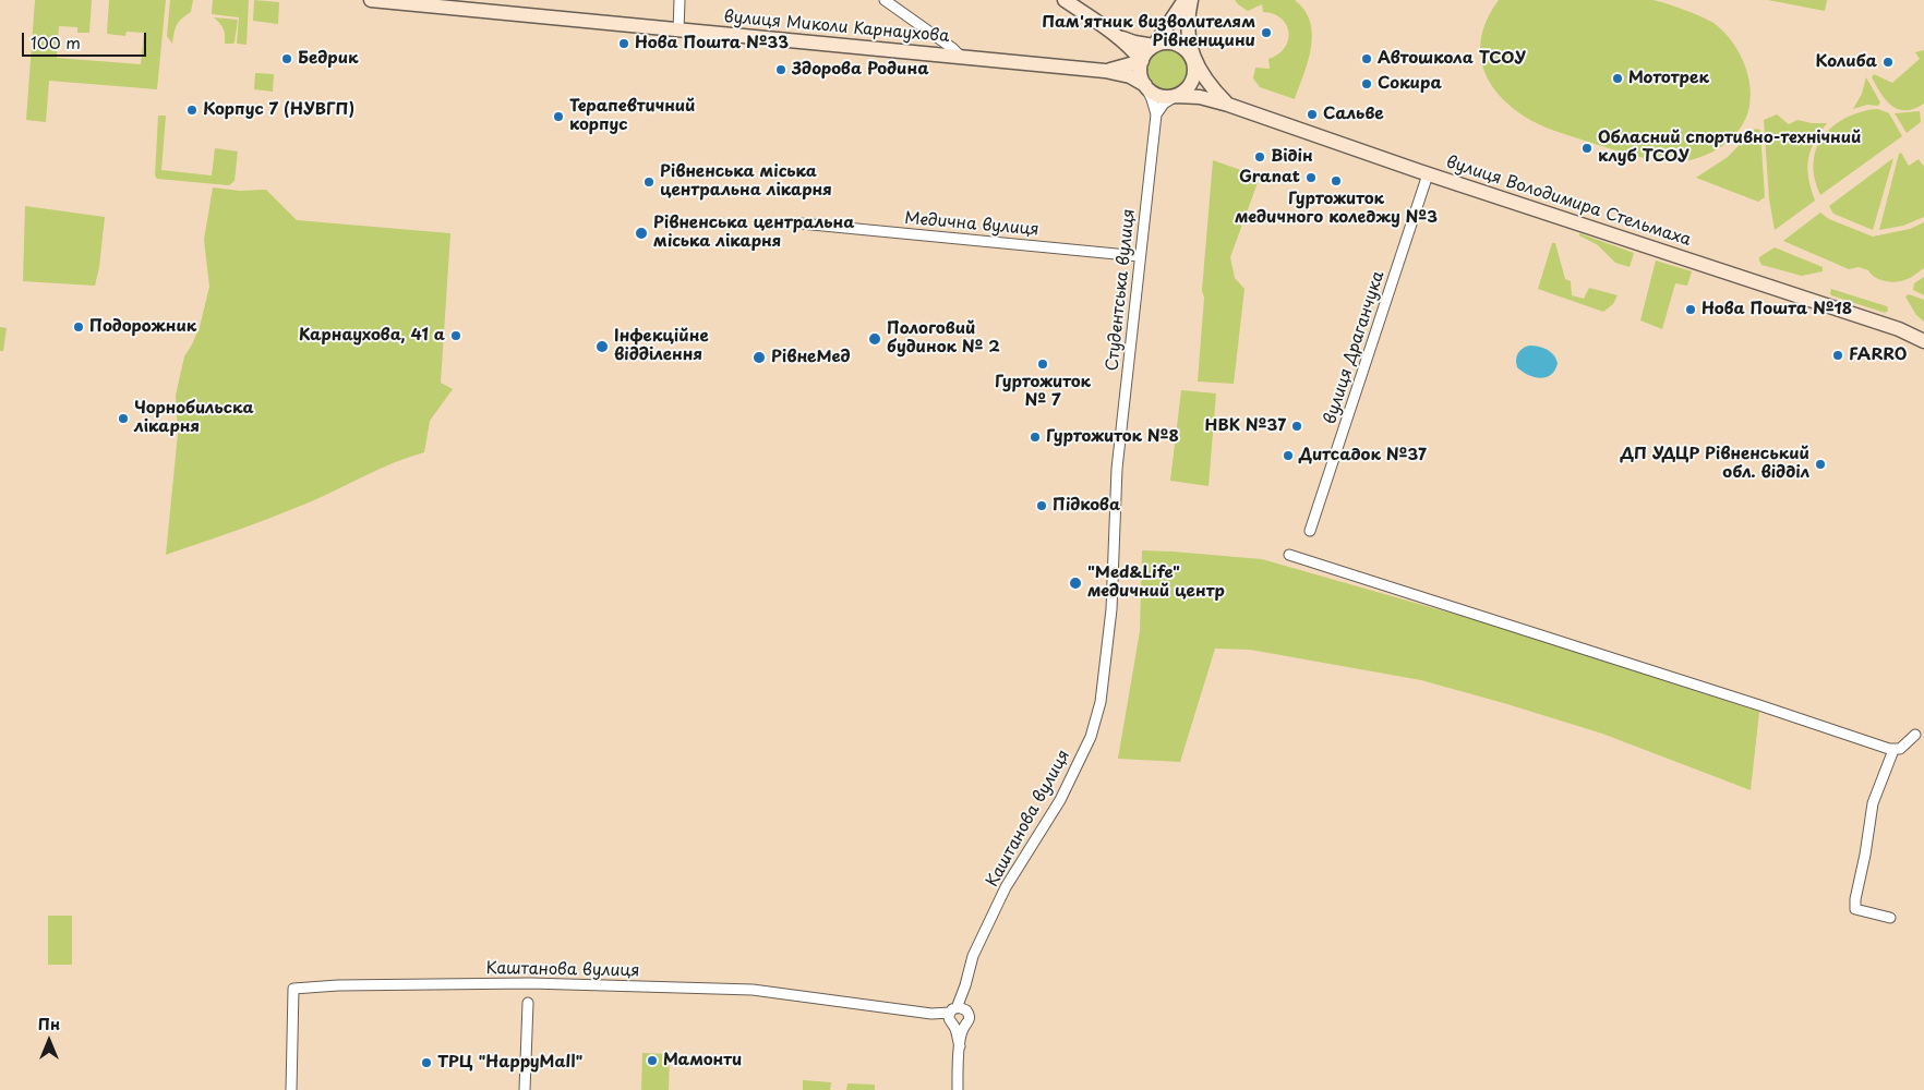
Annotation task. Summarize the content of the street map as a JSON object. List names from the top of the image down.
{
  "streets": {
    "main road": ["вулиця Миколи Карнаухова", "вулиця Володимира Стельмаха"],
    "street": [
      "Медична вулиця",
      "Студентська вулиця",
      "вулиця Драганчука",
      "Каштанова вулиця"
    ]
  },
  "crossings": [
    ["вулиця Миколи Карнаухова", "вулиця Володимира Стельмаха"],
    ["вулиця Володимира Стельмаха", "вулиця Драганчука"],
    ["Медична вулиця", "Студентська вулиця"],
    ["Студентська вулиця", "Каштанова вулиця"]
  ],
  "places": [
    "Пам'ятник визволителям Рівненщини",
    "Нова Пошта №33",
    "Бедрик",
    "Автошкола ТСОУ",
    "Колиба",
    "Здорова Родина",
    "Мототрек",
    "Сокира",
    "Корпус 7 (НУВГП)",
    "Сальве",
    "Терапевтичний корпус",
    "Обласний спортивно-технічний клуб ТСОУ",
    "Відін",
    "Granat",
    "Гуртожиток медичного коледжу №3",
    "Рівненська міська центральна лікарня",
    "Рівненська центральна міська лікарня",
    "Нова Пошта №18",
    "Подорожник",
    "Карнаухова, 41 а",
    "Пологовий будинок № 2",
    "Інфекційне відділення",
    "FARRO",
    "РівнеМед",
    "Гуртожиток № 7",
    "Чорнобильска лікарня",
    "НВК №37",
    "Гуртожиток №8",
    "Дитсадок №37",
    "ДП УДЦР Рівненський обл. відділ",
    "Підкова",
    "\"Med&Life\" медичний центр",
    "Мамонти",
    "ТРЦ \"HappyMall\""
  ],
  "scale_bar": "100 m",
  "north": "top"
}
